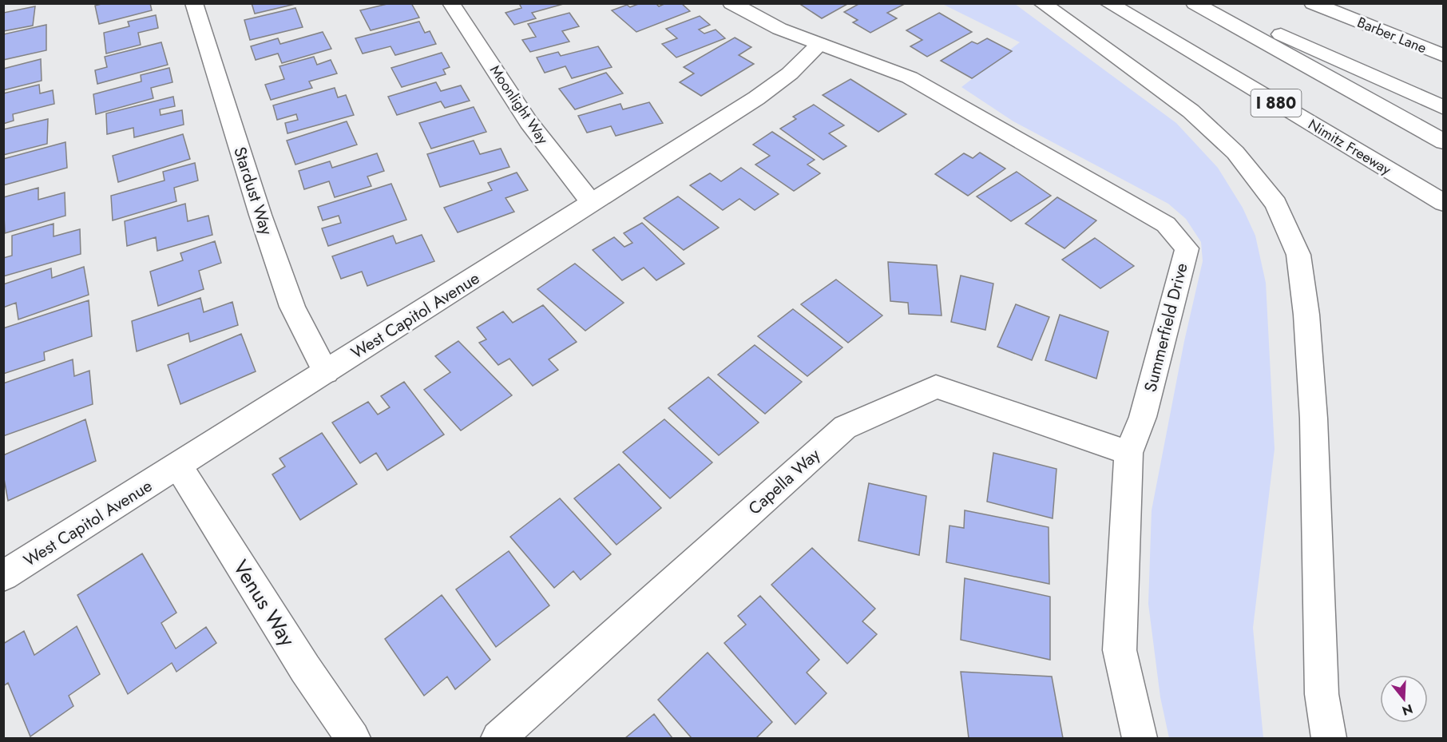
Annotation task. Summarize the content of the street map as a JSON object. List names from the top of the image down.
{
  "streets": {
    "main road": [
      "Barber Lane",
      "I 880",
      "Moonlight Way",
      "Nimitz Freeway",
      "Stardust Way",
      "West Capitol Avenue",
      "Summerfield Drive",
      "Capella Way",
      "Venus Way"
    ]
  },
  "crossings": [
    ["Moonlight Way", "West Capitol Avenue"],
    ["Stardust Way", "West Capitol Avenue"],
    ["West Capitol Avenue", "Summerfield Drive"],
    ["West Capitol Avenue", "Venus Way"],
    ["Summerfield Drive", "Capella Way"]
  ],
  "north": "bottom"
}
